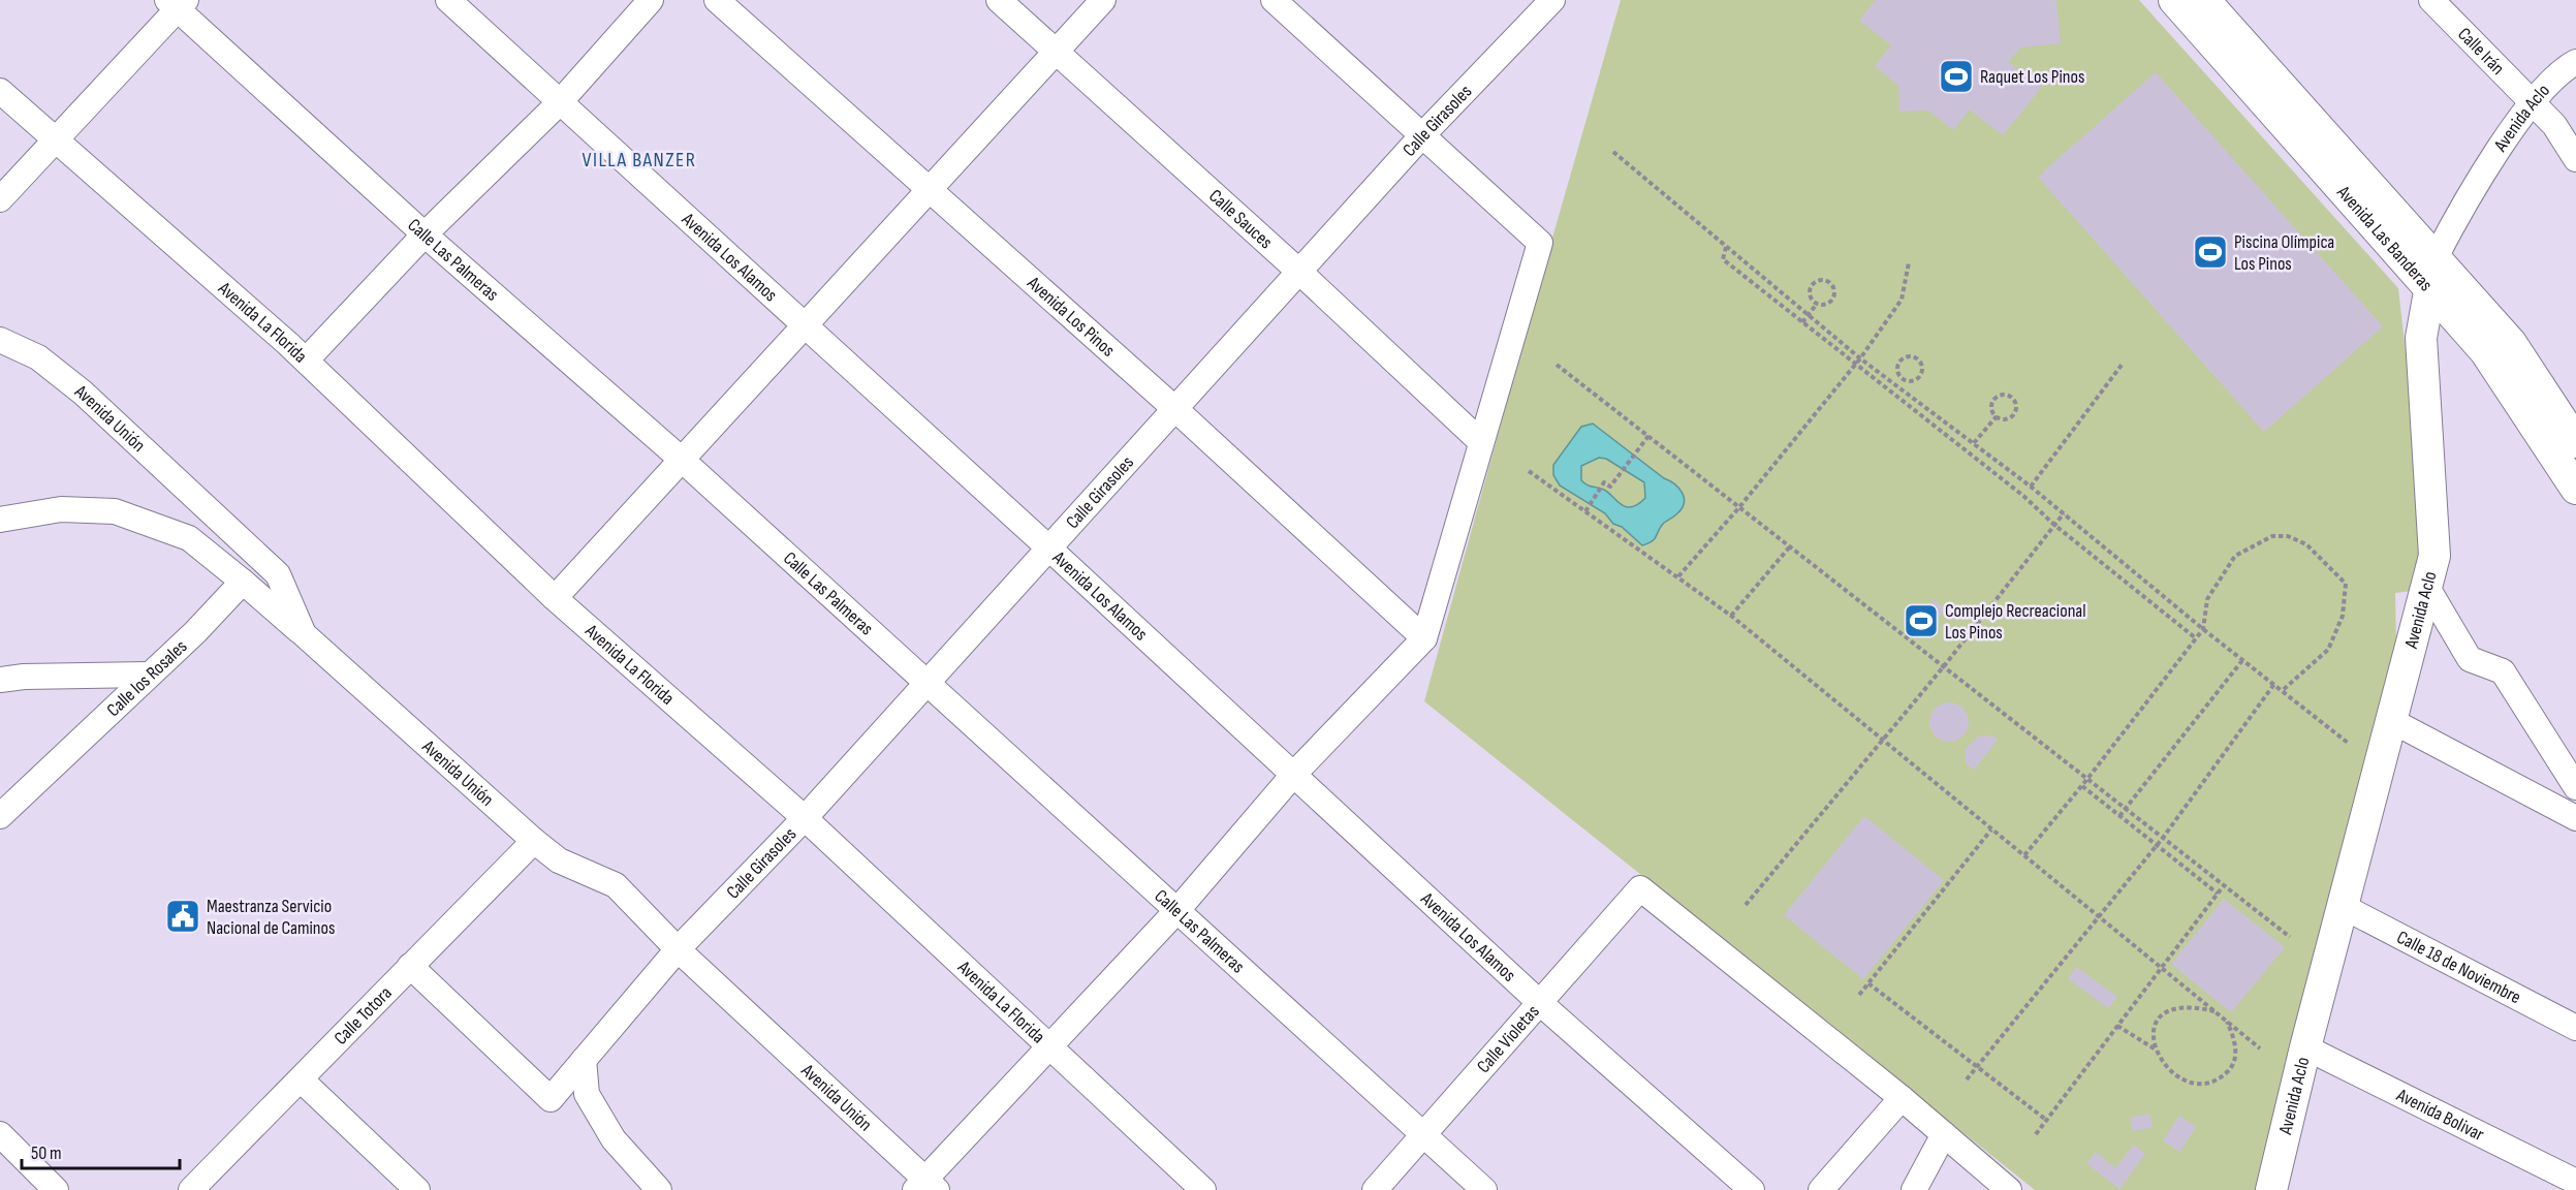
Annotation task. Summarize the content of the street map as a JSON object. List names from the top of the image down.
{
  "streets": {
    "main road": ["Avenida Aclo", "Avenida Las Banderas"],
    "street": [
      "Calle Irán",
      "Calle Girasoles",
      "Calle Sauces",
      "Avenida Los Alamos",
      "Calle Las Palmeras",
      "Avenida Los Pinos",
      "Avenida La Florida",
      "Avenida Unión",
      "Calle los Rosales",
      "Calle 18 de Noviembre",
      "Calle Totora",
      "Calle Violetas",
      "Avenida Bolivar"
    ]
  },
  "crossings": [
    ["Calle Irán", "Avenida Aclo"],
    ["Avenida Aclo", "Avenida Las Banderas"],
    ["Avenida Aclo", "Calle 18 de Noviembre"],
    ["Avenida Aclo", "Avenida Bolivar"],
    ["Calle Girasoles", "Calle Sauces"],
    ["Calle Girasoles", "Avenida Los Alamos"],
    ["Calle Girasoles", "Calle Las Palmeras"],
    ["Calle Girasoles", "Avenida Los Pinos"],
    ["Calle Girasoles", "Avenida La Florida"],
    ["Calle Girasoles", "Avenida Unión"],
    ["Calle Girasoles", "Calle Totora"],
    ["Avenida Los Alamos", "Calle Violetas"],
    ["Calle Las Palmeras", "Calle Violetas"],
    ["Avenida Unión", "Calle Totora"]
  ],
  "districts": ["VILLA BANZER"],
  "places": {
    "sports": ["Raquet Los Pinos", "Piscina Olímpica Los Pinos", "Complejo Recreacional Los Pinos"],
    "public building": ["Maestranza Servicio Nacional de Caminos"]
  },
  "scale_bar": "50 m"
}
